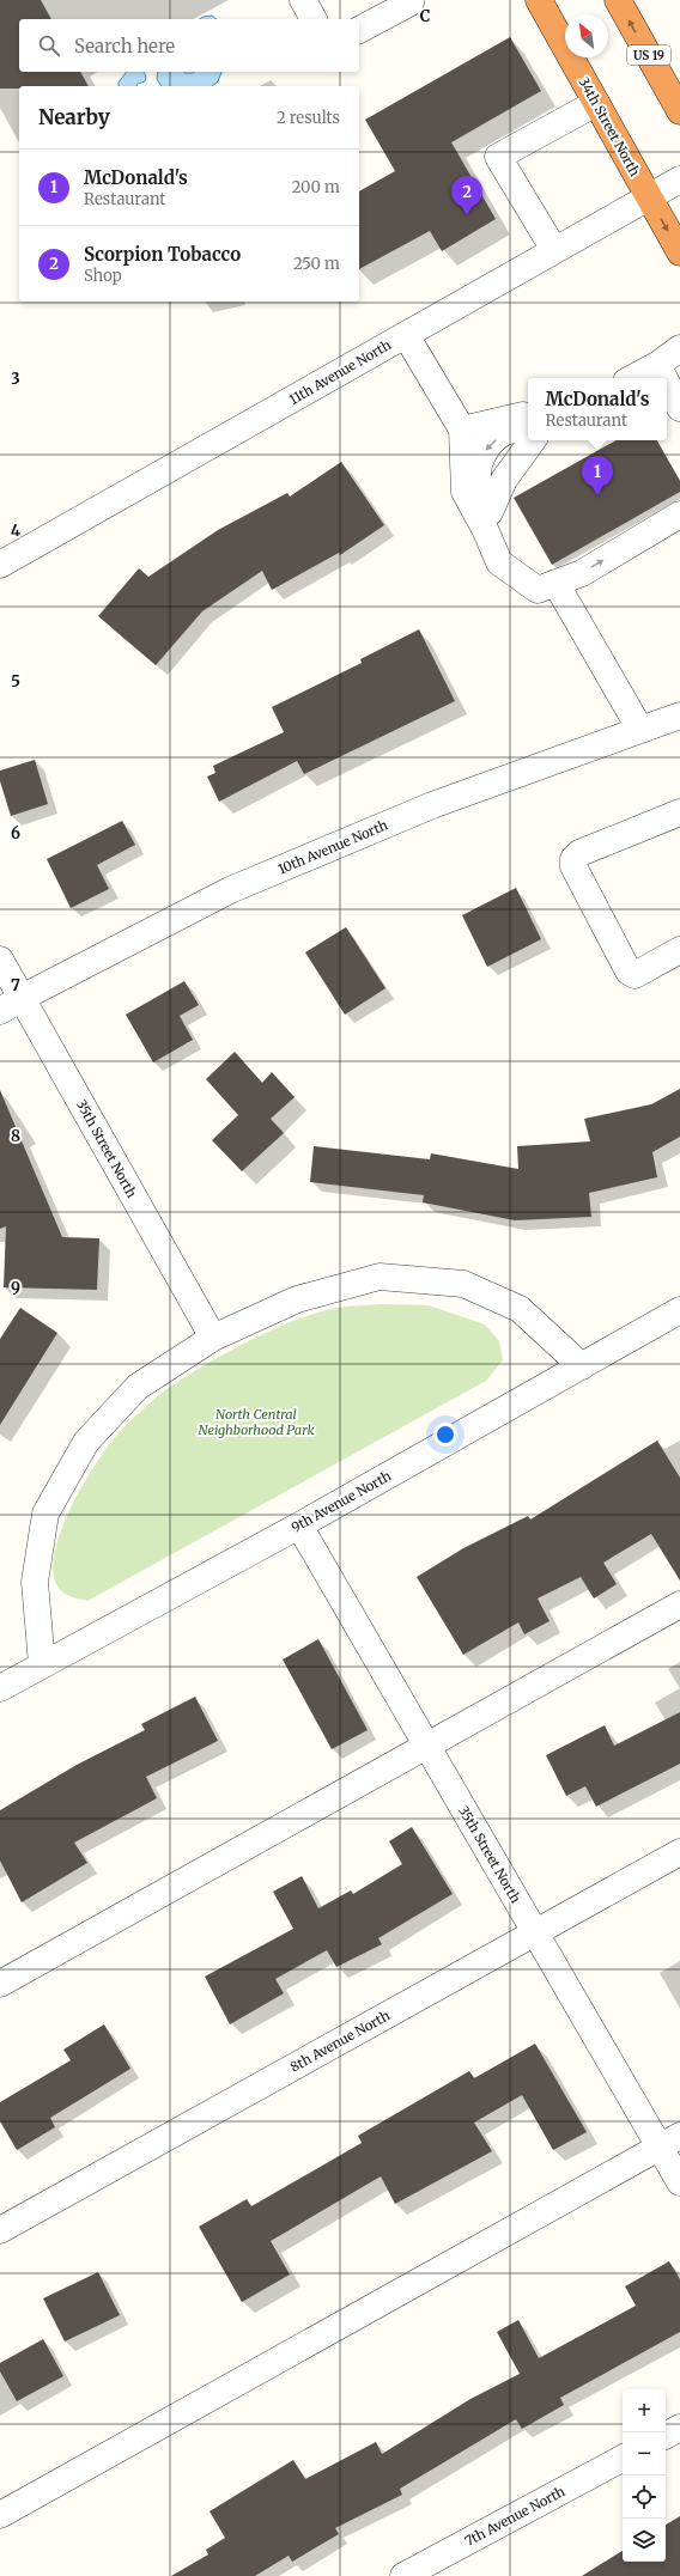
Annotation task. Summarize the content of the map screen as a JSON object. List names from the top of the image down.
{
  "streets": {
    "highway": ["US 19", "34th Street North"],
    "street": [
      "11th Avenue North",
      "10th Avenue North",
      "35th Street North",
      "9th Avenue North",
      "8th Avenue North",
      "7th Avenue North"
    ]
  },
  "crossings": [
    ["34th Street North", "11th Avenue North"],
    ["10th Avenue North", "35th Street North"],
    ["35th Street North", "9th Avenue North"],
    ["35th Street North", "8th Avenue North"]
  ],
  "parks": ["North Central Neighborhood Park"],
  "north": "top left",
  "page": {
    "search": "Search here",
    "heading": ["Nearby", "2 results"],
    "list": [
      {
        "mark": "1",
        "name": "McDonald's",
        "note": "Restaurant",
        "value": "200 m"
      },
      {
        "mark": "2",
        "name": "Scorpion Tobacco",
        "note": "Shop",
        "value": "250 m"
      }
    ],
    "pins": ["2", "1"],
    "popup": ["McDonald's", "Restaurant"],
    "map_buttons": ["+", "−"]
  },
  "grid": {
    "columns": ["C"],
    "rows": [
      "3",
      "4",
      "5",
      "6",
      "7",
      "8",
      "9"
    ]
  }
}
